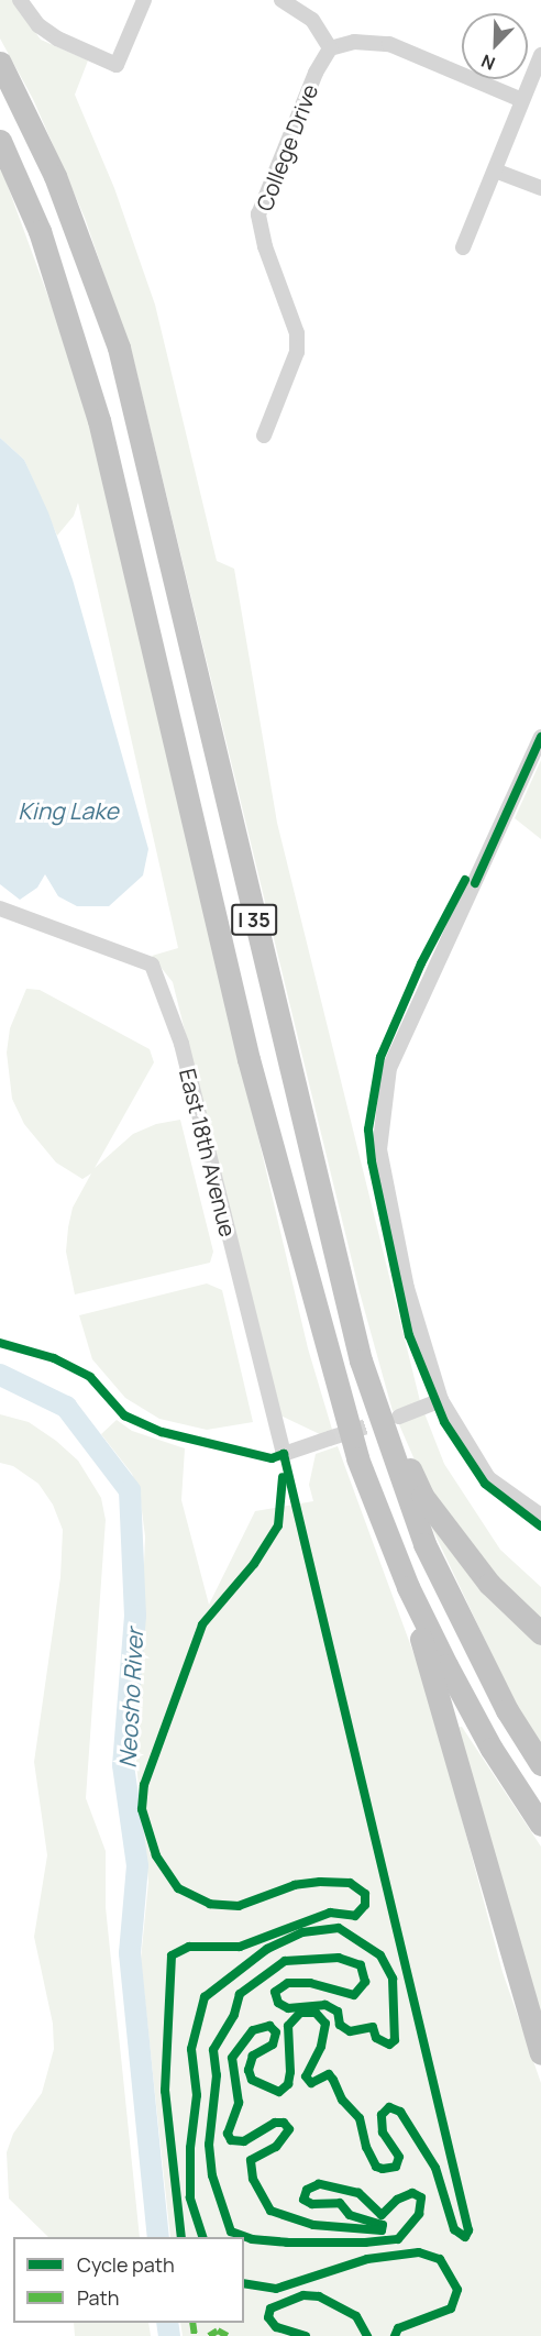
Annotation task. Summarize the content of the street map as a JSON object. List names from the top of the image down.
{
  "streets": {
    "highway": ["I 35"],
    "street": ["College Drive", "East 18th Avenue"]
  },
  "water": ["King Lake", "Neosho River"],
  "legend": ["Cycle path", "Path"],
  "north": "bottom left"
}
